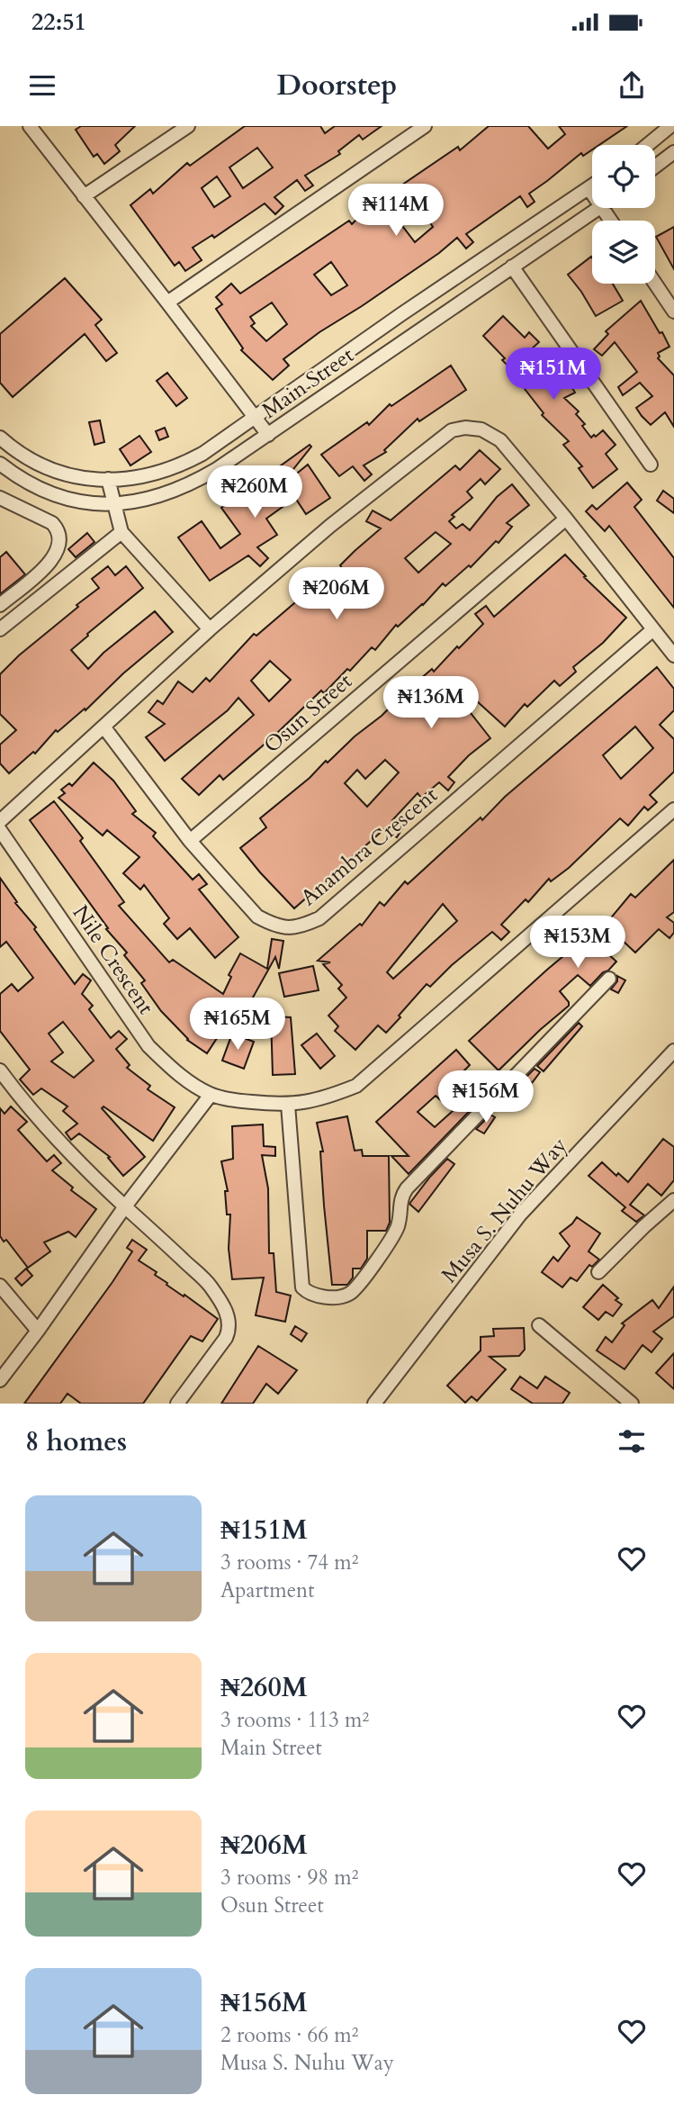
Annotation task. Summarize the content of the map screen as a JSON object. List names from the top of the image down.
{
  "streets": {
    "street": [
      "Main Street",
      "Osun Street",
      "Anambra Crescent",
      "Nile Crescent",
      "Musa S. Nuhu Way"
    ]
  },
  "crossings": [
    ["Osun Street", "Anambra Crescent"]
  ],
  "page": {
    "status": "22:51",
    "header": "Doorstep",
    "price": [
      "₦114M",
      "₦151M",
      "₦260M",
      "₦206M",
      "₦136M",
      "₦153M",
      "₦165M",
      "₦156M"
    ],
    "heading": "8 homes",
    "list": [
      {
        "name": "₦151M",
        "note": "3 rooms · 74 m² · Apartment"
      },
      {
        "name": "₦260M",
        "note": "3 rooms · 113 m² · Main Street"
      },
      {
        "name": "₦206M",
        "note": "3 rooms · 98 m² · Osun Street"
      },
      {
        "name": "₦156M",
        "note": "2 rooms · 66 m² · Musa S. Nuhu Way"
      }
    ]
  }
}
